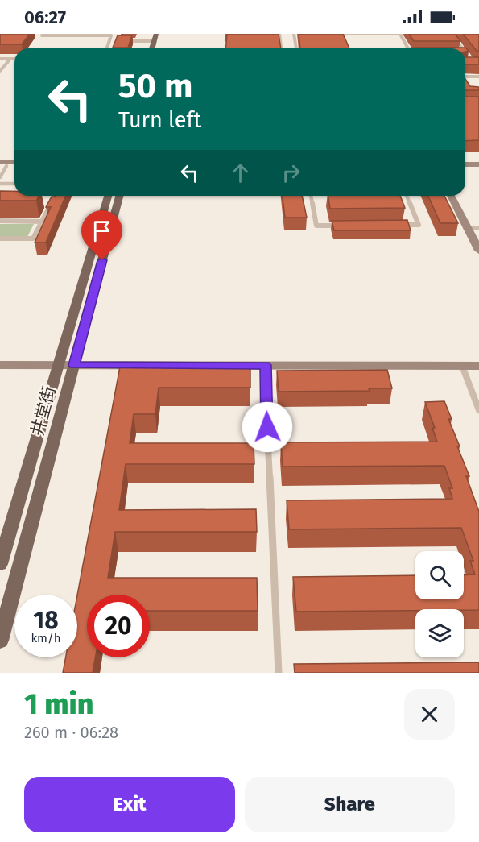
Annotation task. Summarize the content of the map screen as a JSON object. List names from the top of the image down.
{
  "streets": {
    "main road": ["井堂街"]
  },
  "page": {
    "status": "06:27",
    "turn": ["50 m", "Turn left"],
    "speed": "18 km/h",
    "limit": "20",
    "heading": ["1 min", "260 m · 06:28"],
    "buttons": ["Exit", "Share"]
  }
}
